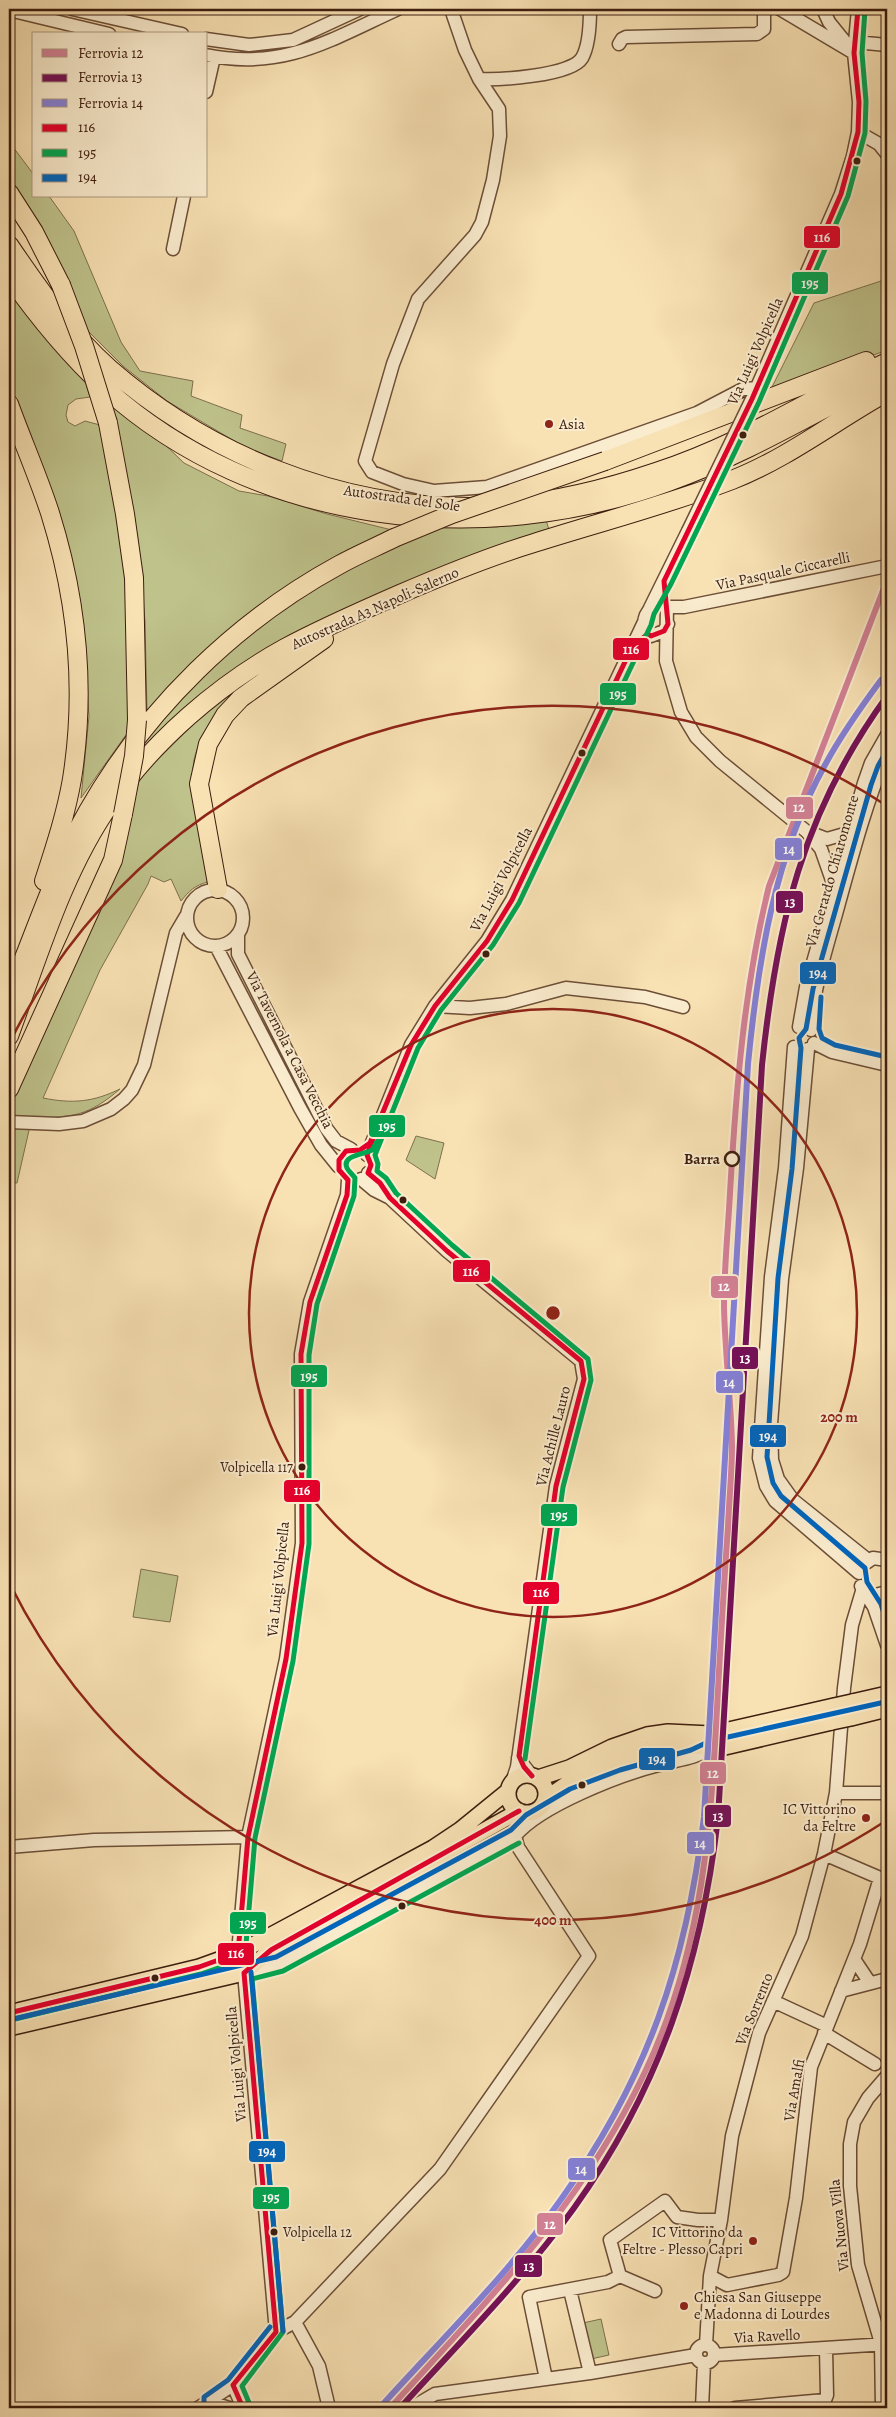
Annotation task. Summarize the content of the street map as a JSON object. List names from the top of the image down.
{
  "streets": {
    "highway": ["Autostrada del Sole", "Autostrada A3 Napoli-Salerno"],
    "street": [
      "Via Luigi Volpicella",
      "Via Pasquale Ciccarelli",
      "Via Gerardo Chiaromonte",
      "Via Tavernola a Casa Vecchia",
      "Via Achille Lauro",
      "Via Sorrento",
      "Via Amalfi",
      "Via Nuova Villa",
      "Via Ravello"
    ]
  },
  "crossings": [
    ["Via Luigi Volpicella", "Via Pasquale Ciccarelli"],
    ["Via Luigi Volpicella", "Via Tavernola a Casa Vecchia"],
    ["Via Luigi Volpicella", "Via Achille Lauro"],
    ["Via Tavernola a Casa Vecchia", "Via Achille Lauro"],
    ["Via Sorrento", "Via Amalfi"],
    ["Via Sorrento", "Via Ravello"],
    ["Via Nuova Villa", "Via Ravello"]
  ],
  "places": [
    "Asia",
    "Barra",
    "Volpicella 117",
    "IC Vittorino da Feltre",
    "Volpicella 12",
    "IC Vittorino da Feltre - Plesso Capri",
    "Chiesa San Giuseppe e Madonna di Lourdes"
  ],
  "lines": [
    "transit line 116",
    "transit line 195",
    "rail line 12",
    "rail line 14",
    "rail line 13",
    "transit line 194"
  ],
  "legend": [
    "Ferrovia 12",
    "Ferrovia 13",
    "Ferrovia 14",
    "116",
    "195",
    "194"
  ],
  "rings": ["200 m", "400 m"]
}
